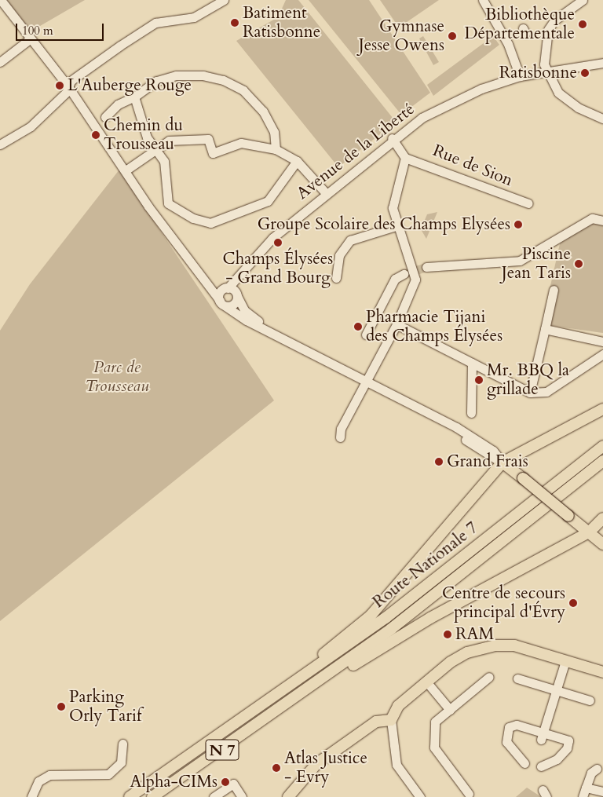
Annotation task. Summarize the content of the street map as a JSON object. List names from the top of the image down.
{
  "streets": {
    "main road": ["Route Nationale 7", "N 7"],
    "street": ["Avenue de la Liberté", "Rue de Sion"]
  },
  "crossings": [
    ["Route Nationale 7", "N 7"]
  ],
  "parks": ["Parc de Trousseau"],
  "places": [
    "Batiment Ratisbonne",
    "Bibliothèque Départementale",
    "Gymnase Jesse Owens",
    "Ratisbonne",
    "L'Auberge Rouge",
    "Chemin du Trousseau",
    "Groupe Scolaire des Champs Elysées",
    "Champs Élysées - Grand Bourg",
    "Piscine Jean Taris",
    "Pharmacie Tijani des Champs Élysées",
    "Mr. BBQ la grillade",
    "Grand Frais",
    "Centre de secours principal d'Évry",
    "RAM",
    "Parking Orly Tarif",
    "Atlas Justice - Evry",
    "Alpha-CIMs"
  ],
  "scale_bar": "100 m"
}
